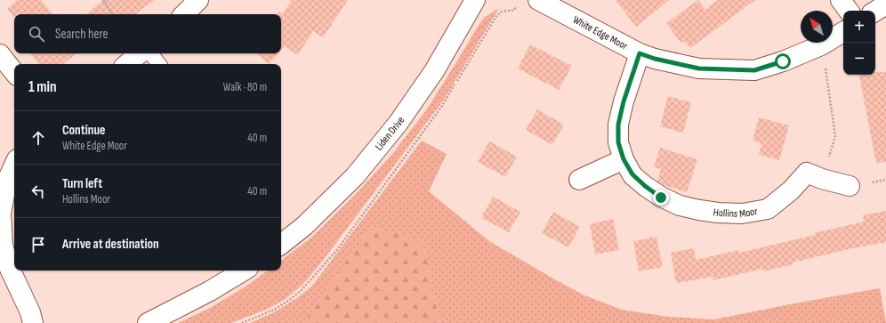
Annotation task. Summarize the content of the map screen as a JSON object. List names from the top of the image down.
{
  "streets": {
    "street": ["White Edge Moor", "Liden Drive", "Hollins Moor"]
  },
  "crossings": [
    ["White Edge Moor", "Hollins Moor"]
  ],
  "north": "top left",
  "page": {
    "map_buttons": ["+", "−"],
    "search": "Search here",
    "heading": ["1 min", "Walk · 80 m"],
    "list": [
      ["Continue", "White Edge Moor", "40 m"],
      ["Turn left", "Hollins Moor", "40 m"],
      "Arrive at destination"
    ]
  }
}
